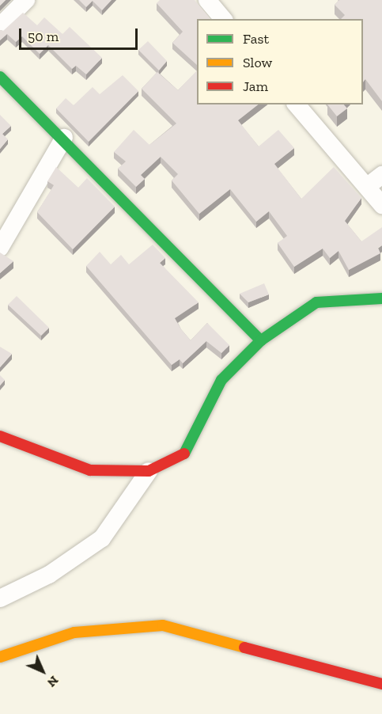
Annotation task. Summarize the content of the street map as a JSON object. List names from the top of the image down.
{
  "legend": ["Fast", "Slow", "Jam"],
  "scale_bar": "50 m",
  "north": "bottom right"
}
